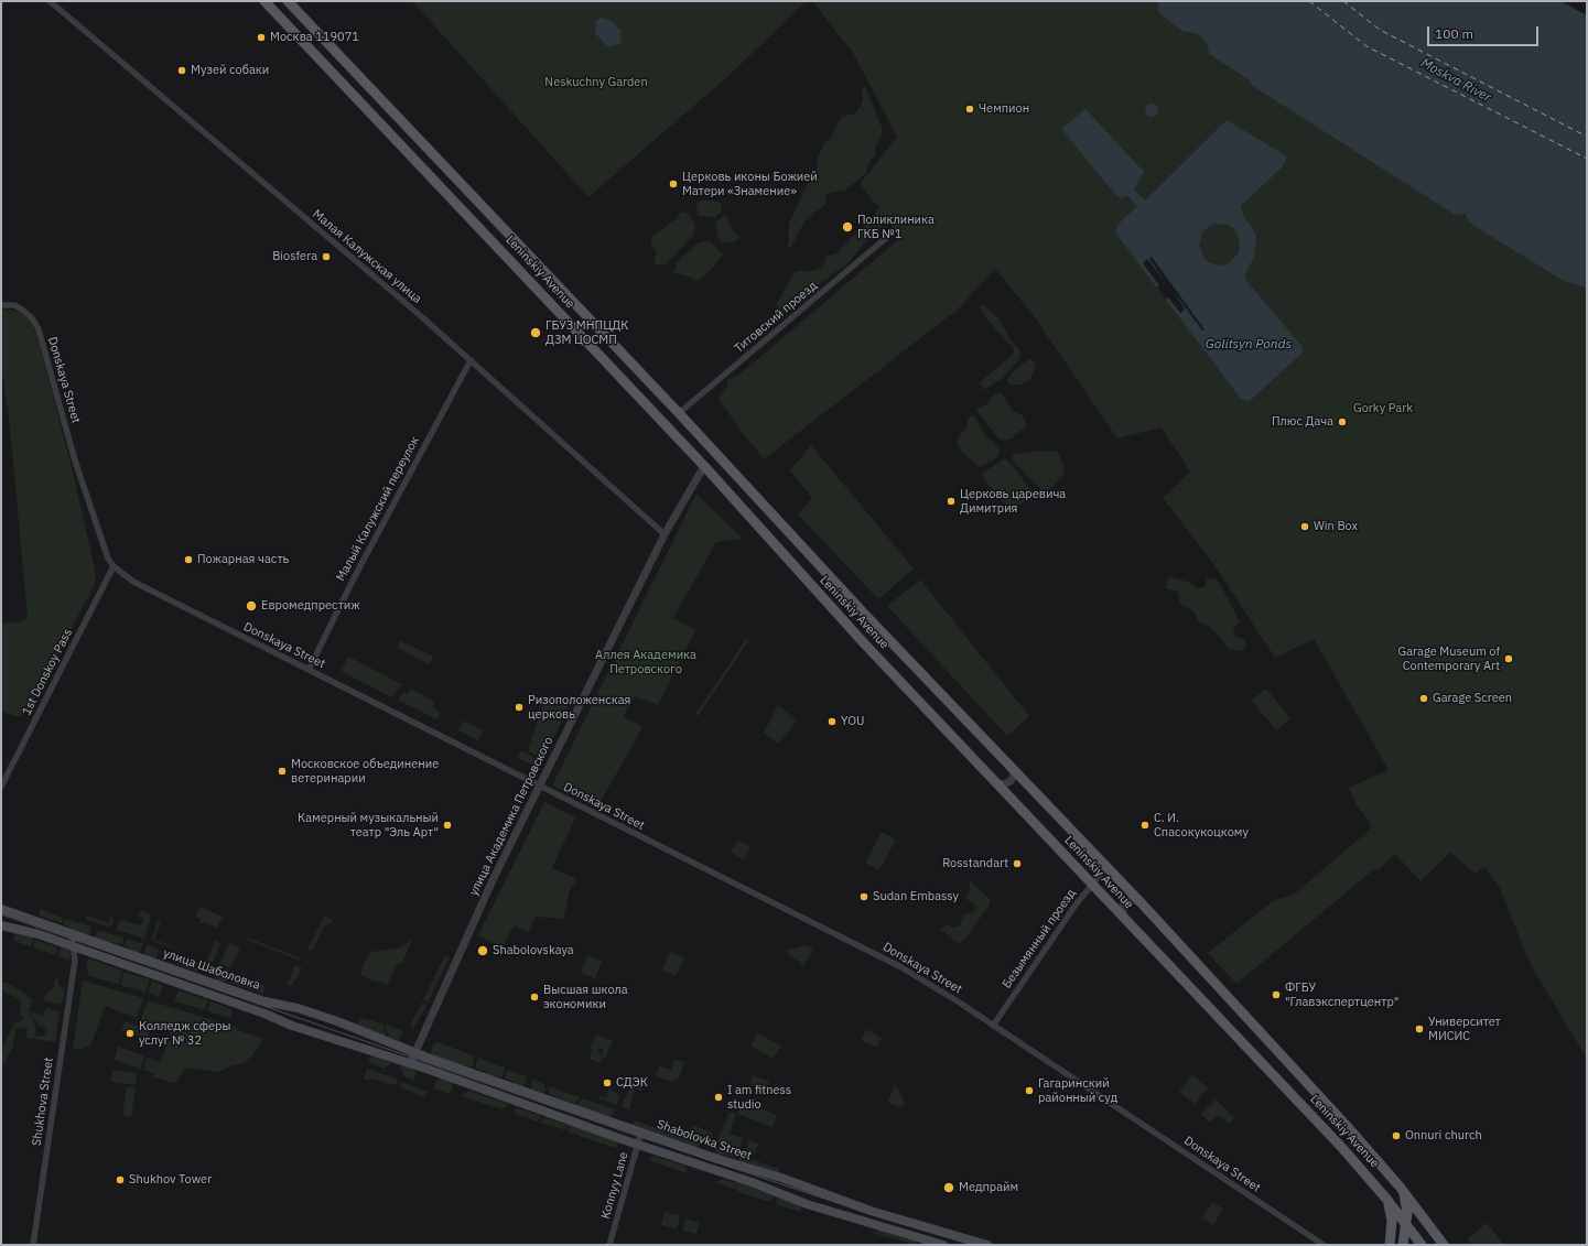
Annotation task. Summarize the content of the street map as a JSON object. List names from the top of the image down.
{
  "streets": {
    "main road": ["Leninskiy Avenue", "улица Шаболовка", "Shabolovka Street"],
    "street": [
      "Малая Калужская улица",
      "Титовский проезд",
      "Donskaya Street",
      "Малый Калужский переулок",
      "1st Donskoy Pass",
      "улица Академика Петровского",
      "Безымянный проезд",
      "Shukhova Street",
      "Konnyy Lane"
    ]
  },
  "crossings": [
    ["Малая Калужская улица", "Малый Калужский переулок"],
    ["Малая Калужская улица", "улица Академика Петровского"],
    ["Leninskiy Avenue", "Титовский проезд"],
    ["Leninskiy Avenue", "улица Академика Петровского"],
    ["Leninskiy Avenue", "Безымянный проезд"],
    ["Donskaya Street", "Малый Калужский переулок"],
    ["Donskaya Street", "1st Donskoy Pass"],
    ["Donskaya Street", "улица Академика Петровского"],
    ["Donskaya Street", "Безымянный проезд"],
    ["улица Академика Петровского", "улица Шаболовка"],
    ["улица Академика Петровского", "Shabolovka Street"],
    ["улица Шаболовка", "Shukhova Street"],
    ["улица Шаболовка", "Shabolovka Street"],
    ["Shabolovka Street", "Konnyy Lane"]
  ],
  "water": ["Moskva River", "Golitsyn Ponds"],
  "parks": ["Neskuchny Garden", "Gorky Park", "Аллея Академика Петровского"],
  "places": [
    "Москва 119071",
    "Музей собаки",
    "Чемпион",
    "Церковь иконы Божией Матери «Знамение»",
    "Поликлиника ГКБ №1",
    "Biosfera",
    "ГБУЗ МНПЦДК ДЗМ ЦОСМП",
    "Плюс Дача",
    "Церковь царевича Димитрия",
    "Win Box",
    "Пожарная часть",
    "Евромедпрестиж",
    "Garage Museum of Contemporary Art",
    "Garage Screen",
    "Ризоположенская церковь",
    "YOU",
    "Московское объединение ветеринарии",
    "Камерный музыкальный театр \"Эль Арт\"",
    "С. И. Спасокукоцкому",
    "Rosstandart",
    "Sudan Embassy",
    "Shabolovskaya",
    "ФГБУ \"Главэкспертцентр\"",
    "Высшая школа экономики",
    "Университет МИСИС",
    "Колледж сферы услуг № 32",
    "СДЭК",
    "Гагаринский районный суд",
    "I am fitness studio",
    "Onnuri church",
    "Shukhov Tower",
    "Медпрайм"
  ],
  "scale_bar": "100 m"
}
